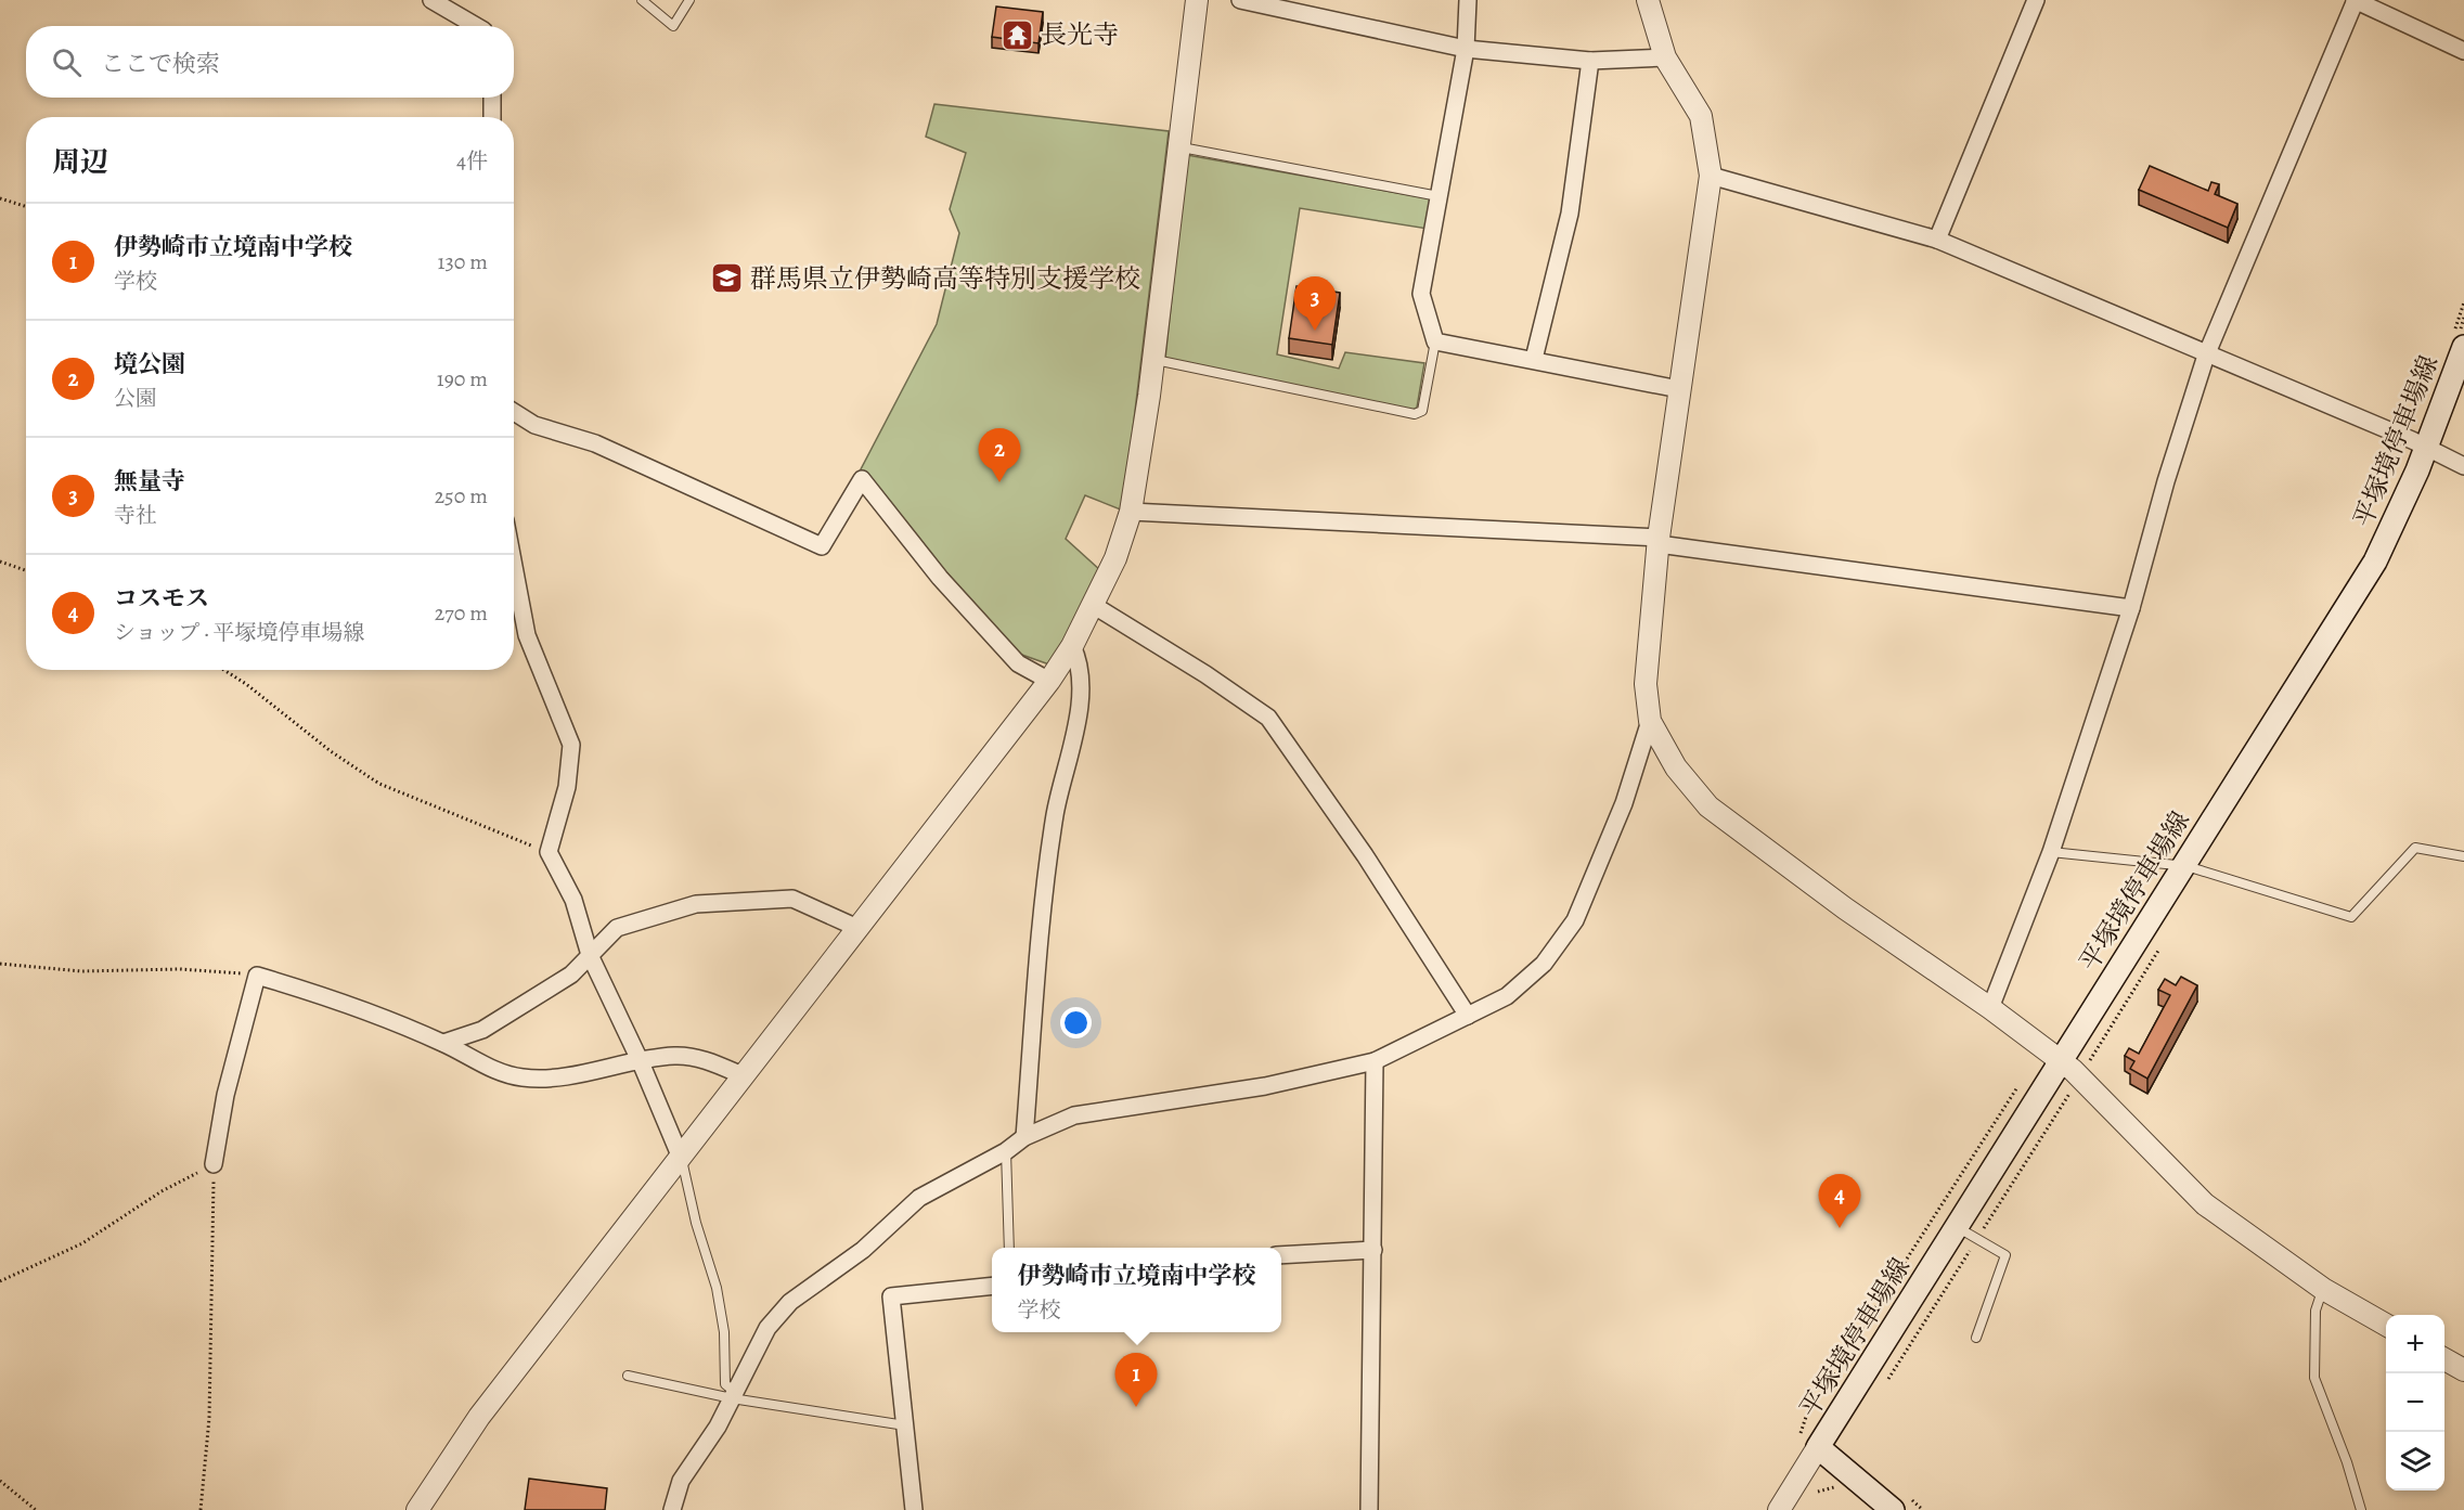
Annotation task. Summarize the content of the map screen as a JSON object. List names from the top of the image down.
{
  "streets": {
    "main road": ["平塚境停車場線"]
  },
  "places": {
    "temple": ["長光寺"],
    "school or university": ["群馬県立伊勢崎高等特別支援学校"]
  },
  "page": {
    "search": "ここで検索",
    "heading": ["周辺", "4件"],
    "list": [
      {
        "mark": "1",
        "name": "伊勢崎市立境南中学校",
        "note": "学校",
        "value": "130 m"
      },
      {
        "mark": "2",
        "name": "境公園",
        "note": "公園",
        "value": "190 m"
      },
      {
        "mark": "3",
        "name": "無量寺",
        "note": "寺社",
        "value": "250 m"
      },
      {
        "mark": "4",
        "name": "コスモス",
        "note": "ショップ · 平塚境停車場線",
        "value": "270 m"
      }
    ],
    "pins": [
      "3",
      "2",
      "4",
      "1"
    ],
    "popup": ["伊勢崎市立境南中学校", "学校"],
    "map_buttons": ["+", "−"]
  }
}
